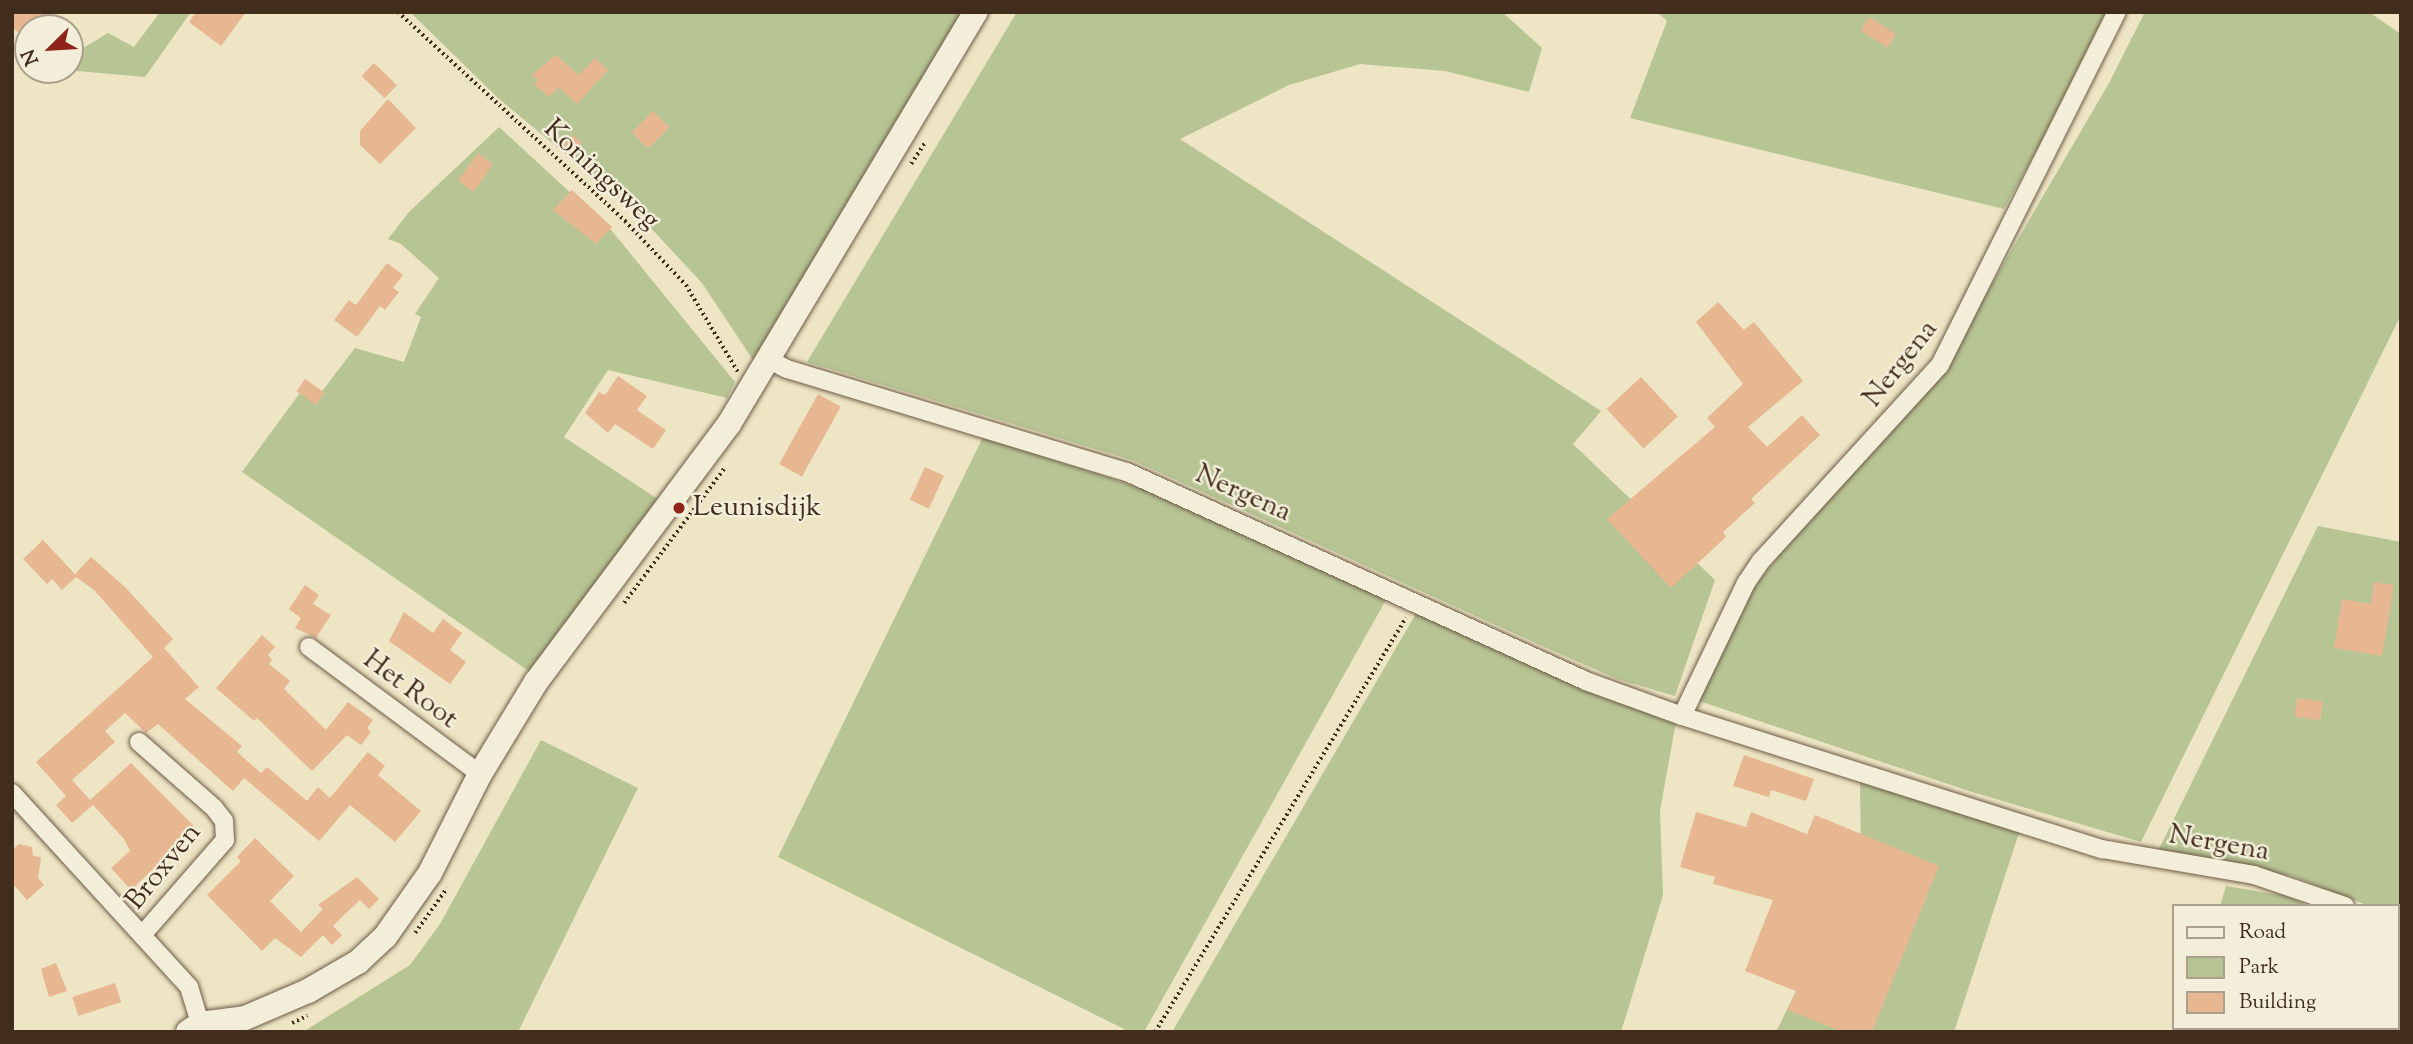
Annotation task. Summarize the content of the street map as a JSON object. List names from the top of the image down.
{
  "streets": {
    "street": ["Nergena", "Het Root", "Broxven"],
    "path": ["Koningsweg"]
  },
  "places": ["Leunisdijk"],
  "legend": ["Road", "Park", "Building"],
  "north": "bottom left"
}
